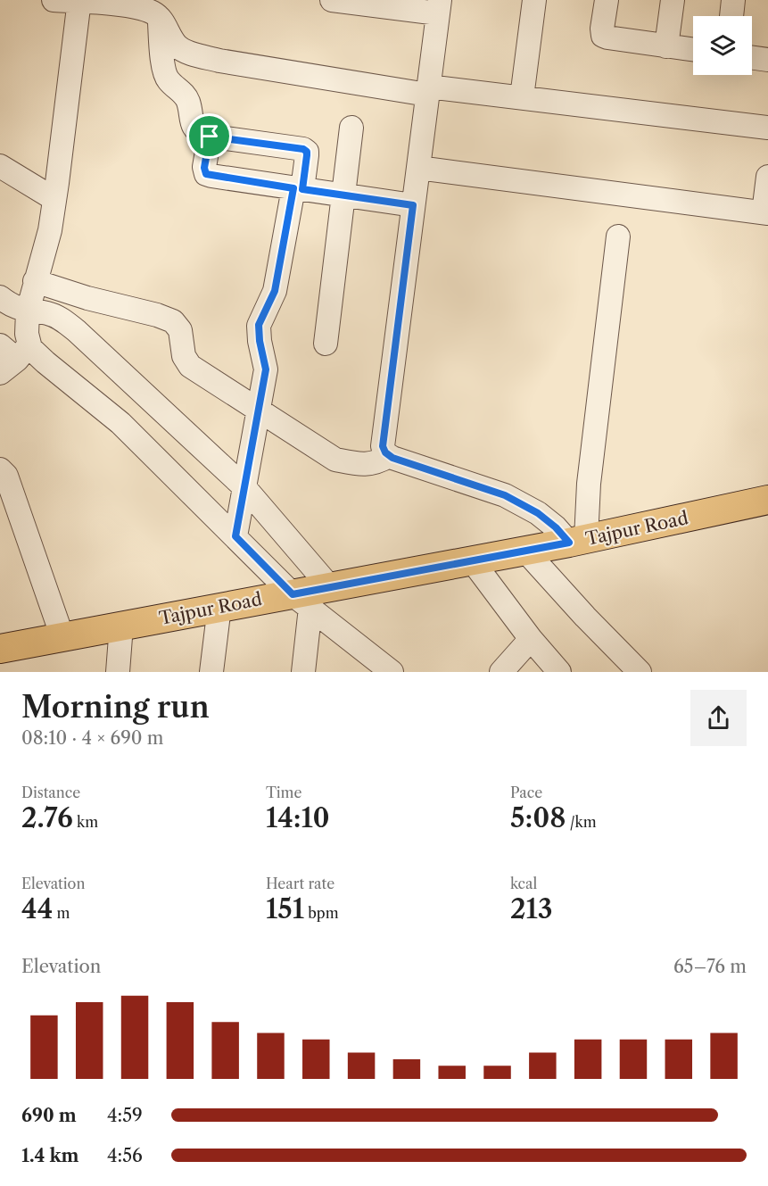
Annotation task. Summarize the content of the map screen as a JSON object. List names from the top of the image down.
{
  "streets": {
    "main road": ["Tajpur Road"]
  },
  "page": {
    "heading": ["Morning run", "08:10 · 4 × 690 m"],
    "stats": [
      ["Distance", "2.76 km"],
      ["Time", "14:10"],
      ["Pace", "5:08 /km"],
      ["Elevation", "44 m"],
      ["Heart rate", "151 bpm"],
      ["kcal", "213"]
    ],
    "chart": ["Elevation", "65–76 m"],
    "list": [
      {
        "name": "690 m",
        "note": "4:59"
      },
      {
        "name": "1.4 km",
        "note": "4:56"
      }
    ]
  }
}
